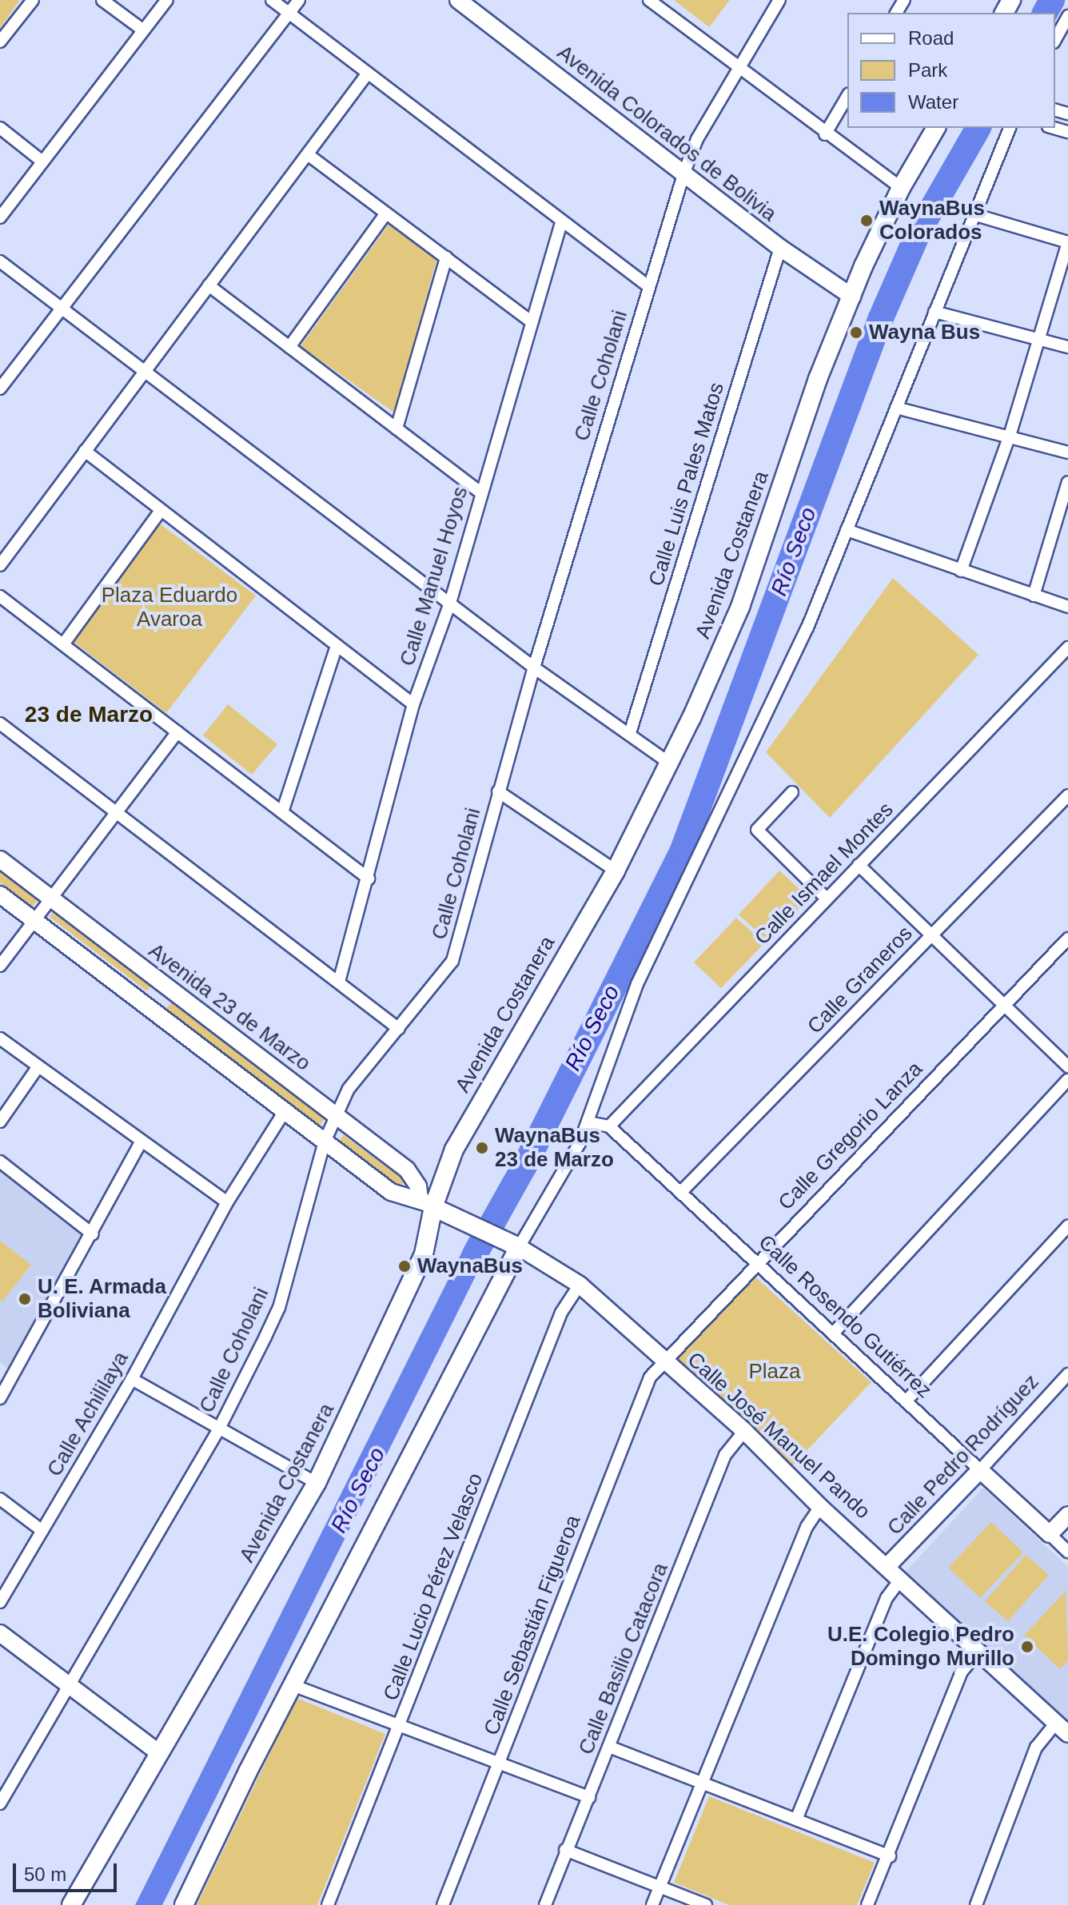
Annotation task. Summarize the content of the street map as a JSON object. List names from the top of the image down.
{
  "streets": {
    "main road": ["Avenida Costanera", "Calle José Manuel Pando"],
    "street": [
      "Avenida Colorados de Bolivia",
      "Calle Coholani",
      "Calle Luis Pales Matos",
      "Calle Manuel Hoyos",
      "Calle Ismael Montes",
      "Calle Graneros",
      "Avenida 23 de Marzo",
      "Calle Gregorio Lanza",
      "Calle Rosendo Gutiérrez",
      "Calle Achililaya",
      "Calle Pedro Rodríguez",
      "Calle Lucio Pérez Velasco",
      "Calle Sebastián Figueroa",
      "Calle Basilio Catacora"
    ]
  },
  "crossings": [
    ["Avenida Colorados de Bolivia", "Calle Coholani"],
    ["Avenida Colorados de Bolivia", "Calle Luis Pales Matos"],
    ["Avenida Colorados de Bolivia", "Avenida Costanera"],
    ["Calle Coholani", "Avenida 23 de Marzo"],
    ["Avenida Costanera", "Avenida 23 de Marzo"],
    ["Avenida Costanera", "Calle José Manuel Pando"],
    ["Calle Ismael Montes", "Calle Rosendo Gutiérrez"],
    ["Calle Graneros", "Calle Rosendo Gutiérrez"],
    ["Avenida 23 de Marzo", "Calle José Manuel Pando"],
    ["Calle Gregorio Lanza", "Calle Rosendo Gutiérrez"],
    ["Calle Gregorio Lanza", "Calle José Manuel Pando"],
    ["Calle Gregorio Lanza", "Calle Sebastián Figueroa"],
    ["Calle Rosendo Gutiérrez", "Calle Pedro Rodríguez"],
    ["Calle José Manuel Pando", "Calle Pedro Rodríguez"],
    ["Calle José Manuel Pando", "Calle Lucio Pérez Velasco"],
    ["Calle José Manuel Pando", "Calle Sebastián Figueroa"],
    ["Calle José Manuel Pando", "Calle Basilio Catacora"]
  ],
  "districts": ["23 de Marzo"],
  "water": ["Río Seco"],
  "parks": ["Plaza Eduardo Avaroa", "Plaza"],
  "places": [
    "WaynaBus Colorados",
    "Wayna Bus",
    "WaynaBus 23 de Marzo",
    "WaynaBus",
    "U. E. Armada Boliviana",
    "U.E. Colegio Pedro Domingo Murillo"
  ],
  "legend": ["Road", "Park", "Water"],
  "scale_bar": "50 m"
}
